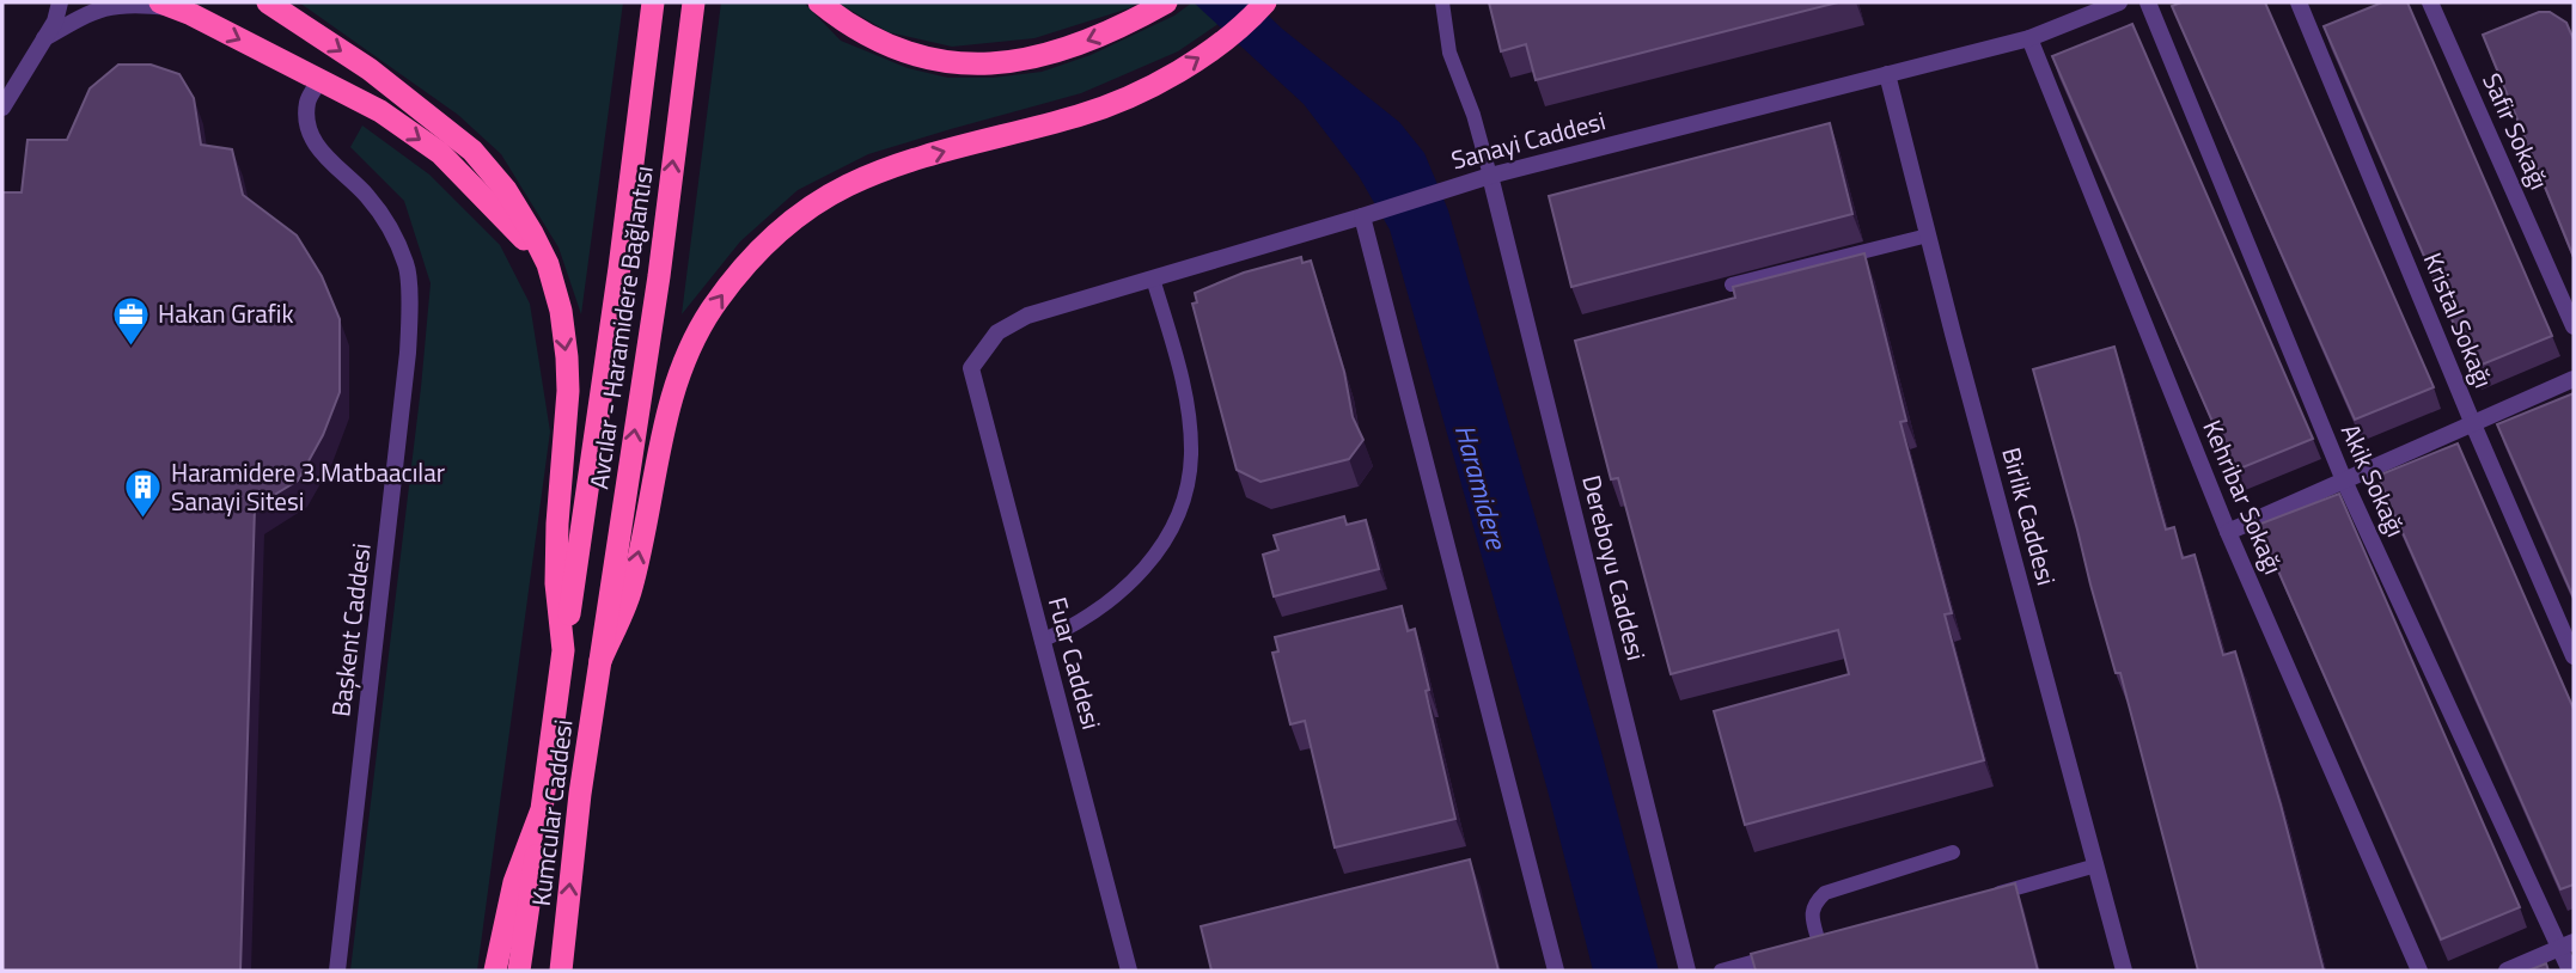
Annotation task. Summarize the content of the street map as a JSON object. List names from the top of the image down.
{
  "streets": {
    "highway": ["Avcılar - Haramidere Bağlantısı", "Kumcular Caddesi"],
    "street": [
      "Safir Sokağı",
      "Sanayi Caddesi",
      "Kristal Sokağı",
      "Akik Sokağı",
      "Kehribar Sokağı",
      "Birlik Caddesi",
      "Dereboyu Caddesi",
      "Başkent Caddesi",
      "Fuar Caddesi"
    ]
  },
  "crossings": [
    ["Sanayi Caddesi", "Kehribar Sokağı"],
    ["Sanayi Caddesi", "Birlik Caddesi"],
    ["Sanayi Caddesi", "Dereboyu Caddesi"],
    ["Sanayi Caddesi", "Fuar Caddesi"],
    ["Avcılar - Haramidere Bağlantısı", "Kumcular Caddesi"]
  ],
  "water": ["Haramidere"],
  "places": {
    "office": ["Hakan Grafik"],
    "building": ["Haramidere 3.Matbaacılar Sanayi Sitesi"]
  }
}
